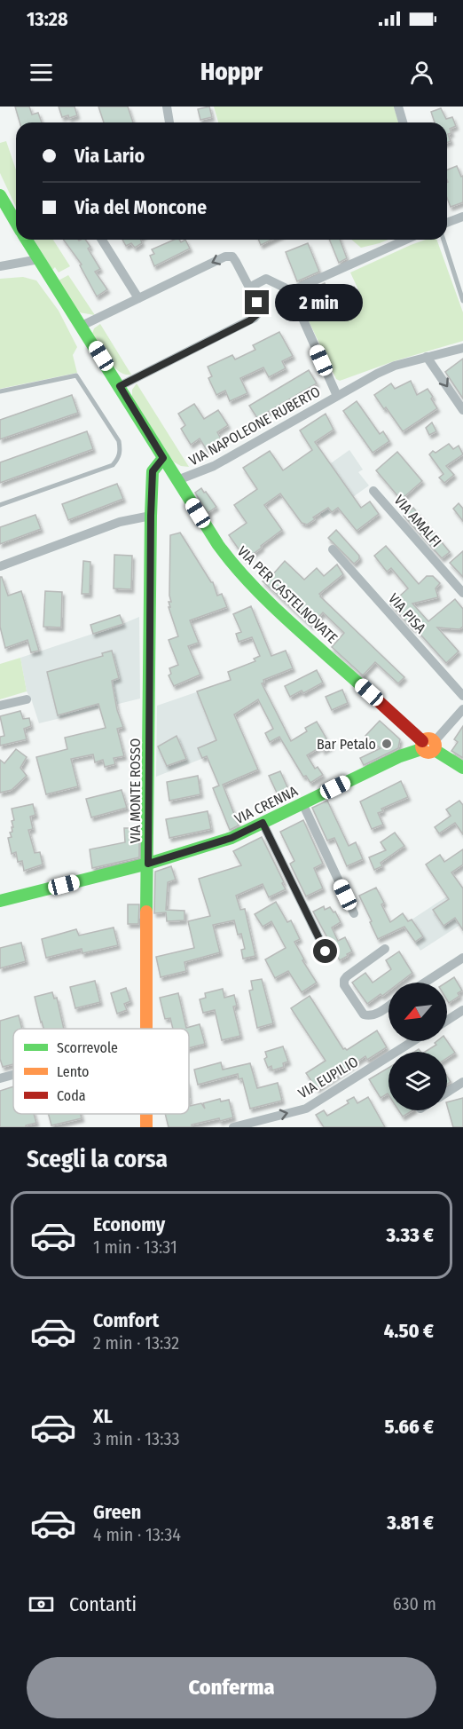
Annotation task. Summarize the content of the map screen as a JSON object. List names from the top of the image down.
{
  "streets": {
    "street": [
      "VIA NAPOLEONE RUBERTO",
      "VIA AMALFI",
      "VIA PER CASTELNOVATE",
      "VIA PISA",
      "VIA MONTE ROSSO",
      "VIA CRENNA",
      "VIA EUPILIO"
    ]
  },
  "crossings": [
    ["VIA NAPOLEONE RUBERTO", "VIA PER CASTELNOVATE"],
    ["VIA PER CASTELNOVATE", "VIA MONTE ROSSO"],
    ["VIA PER CASTELNOVATE", "VIA CRENNA"],
    ["VIA MONTE ROSSO", "VIA CRENNA"]
  ],
  "one_way": ["VIA EUPILIO"],
  "places": ["Bar Petalo"],
  "legend": ["Scorrevole", "Lento", "Coda"],
  "north": "bottom left",
  "page": {
    "status": "13:28",
    "header": "Hoppr",
    "banner": ["Via Lario", "Via del Moncone"],
    "bubble": "2 min",
    "heading": "Scegli la corsa",
    "list": [
      {
        "name": "Economy",
        "note": "1 min · 13:31",
        "value": "3.33 €"
      },
      {
        "name": "Comfort",
        "note": "2 min · 13:32",
        "value": "4.50 €"
      },
      {
        "name": "XL",
        "note": "3 min · 13:33",
        "value": "5.66 €"
      },
      {
        "name": "Green",
        "note": "4 min · 13:34",
        "value": "3.81 €"
      }
    ],
    "pay": ["Contanti", "630 m"],
    "buttons": "Conferma"
  }
}
